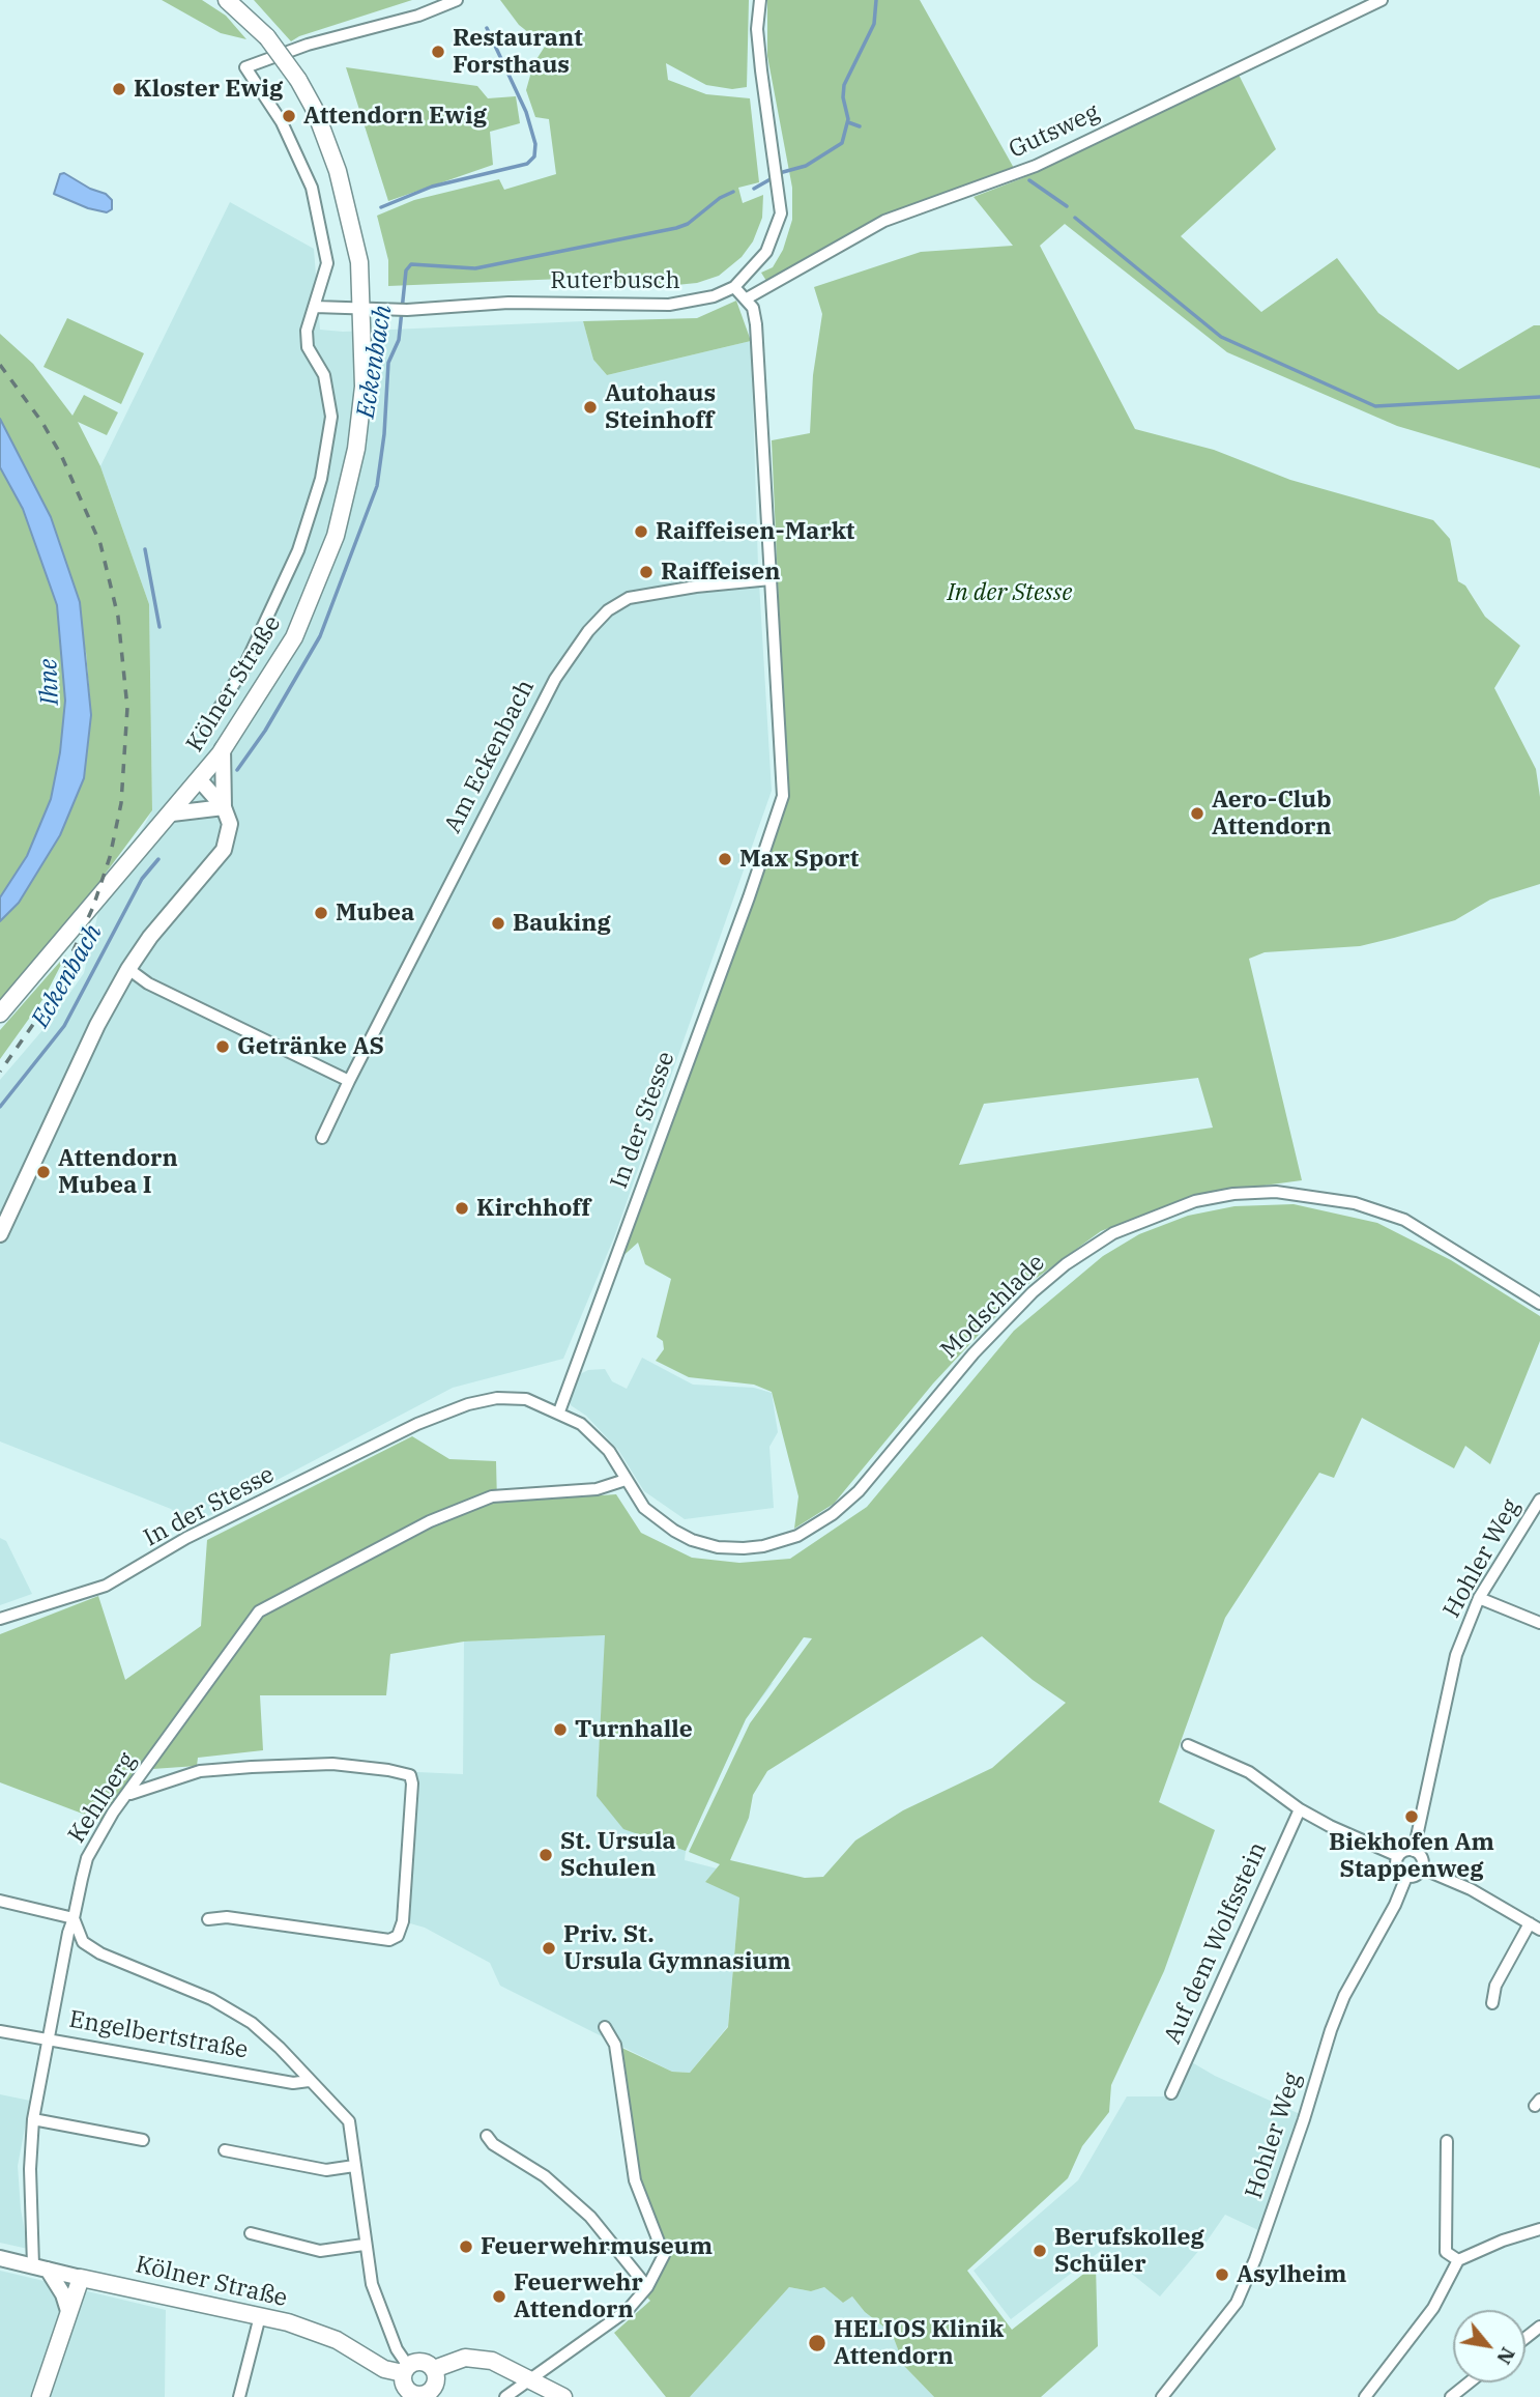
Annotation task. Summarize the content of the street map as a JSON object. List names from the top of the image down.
{
  "streets": {
    "main road": ["Kölner Straße"],
    "street": [
      "Gutsweg",
      "Ruterbusch",
      "Am Eckenbach",
      "In der Stesse",
      "Modschlade",
      "Hohler Weg",
      "Kehlberg",
      "Auf dem Wolfsstein",
      "Engelbertstraße"
    ]
  },
  "crossings": [
    ["Gutsweg", "In der Stesse"],
    ["Ruterbusch", "Kölner Straße"],
    ["Kölner Straße", "Kehlberg"],
    ["Am Eckenbach", "In der Stesse"],
    ["In der Stesse", "Modschlade"],
    ["Modschlade", "Kehlberg"],
    ["Kehlberg", "Engelbertstraße"]
  ],
  "water": ["Eckenbach", "Ihne"],
  "parks": ["In der Stesse"],
  "places": [
    "Restaurant Forsthaus",
    "Kloster Ewig",
    "Attendorn Ewig",
    "Autohaus Steinhoff",
    "Raiffeisen-Markt",
    "Raiffeisen",
    "Aero-Club Attendorn",
    "Max Sport",
    "Mubea",
    "Bauking",
    "Getränke AS",
    "Attendorn Mubea I",
    "Kirchhoff",
    "Turnhalle",
    "Biekhofen Am Stappenweg",
    "St. Ursula Schulen",
    "Priv. St. Ursula Gymnasium",
    "Feuerwehrmuseum",
    "Berufskolleg Schüler",
    "Asylheim",
    "Feuerwehr Attendorn",
    "HELIOS Klinik Attendorn"
  ],
  "north": "bottom right"
}
